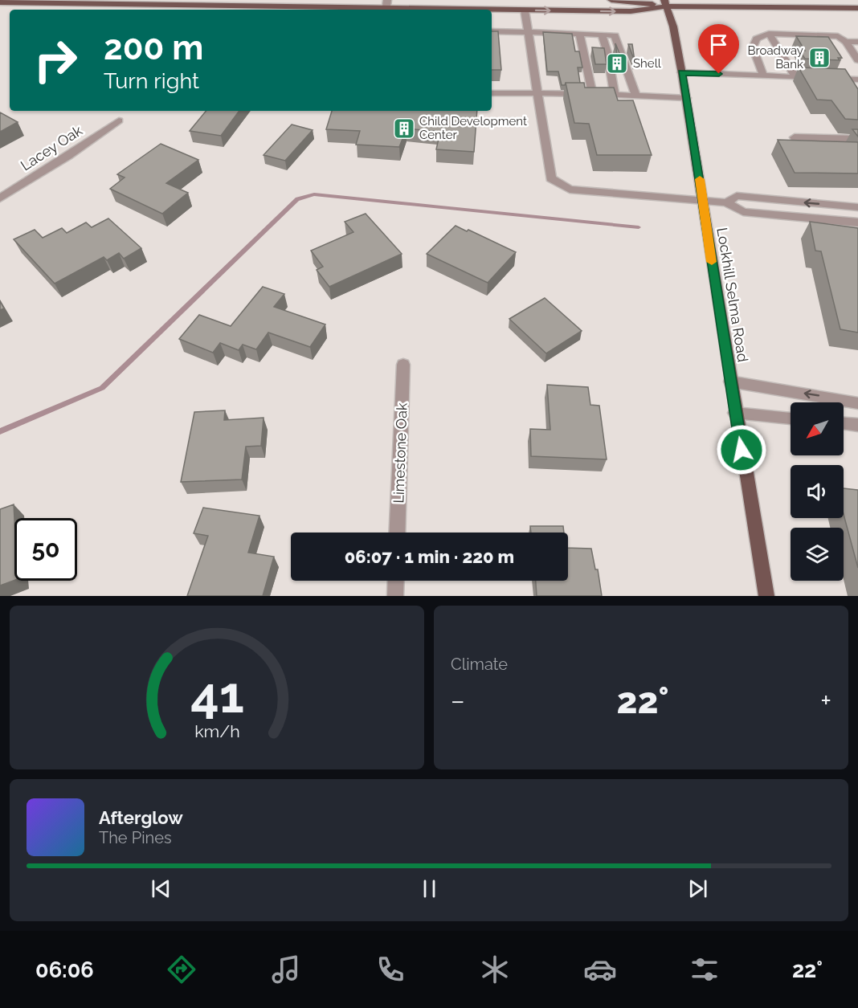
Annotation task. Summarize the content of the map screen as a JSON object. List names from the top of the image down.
{
  "streets": {
    "main road": ["Lockhill Selma Road"],
    "street": ["Lacey Oak", "Limestone Oak"]
  },
  "places": {
    "building": ["Broadway Bank", "Shell", "Child Development Center"]
  },
  "north": "bottom left",
  "page": {
    "turn": ["200 m", "Turn right"],
    "limit": "50",
    "trip": "06:07 · 1 min · 220 m",
    "tile": "Climate",
    "heat": ["−", "22°", "+"],
    "song": ["Afterglow", "The Pines"],
    "tabs": ["06:06", "22°"],
    "gauge": ["41", "km/h"]
  }
}
